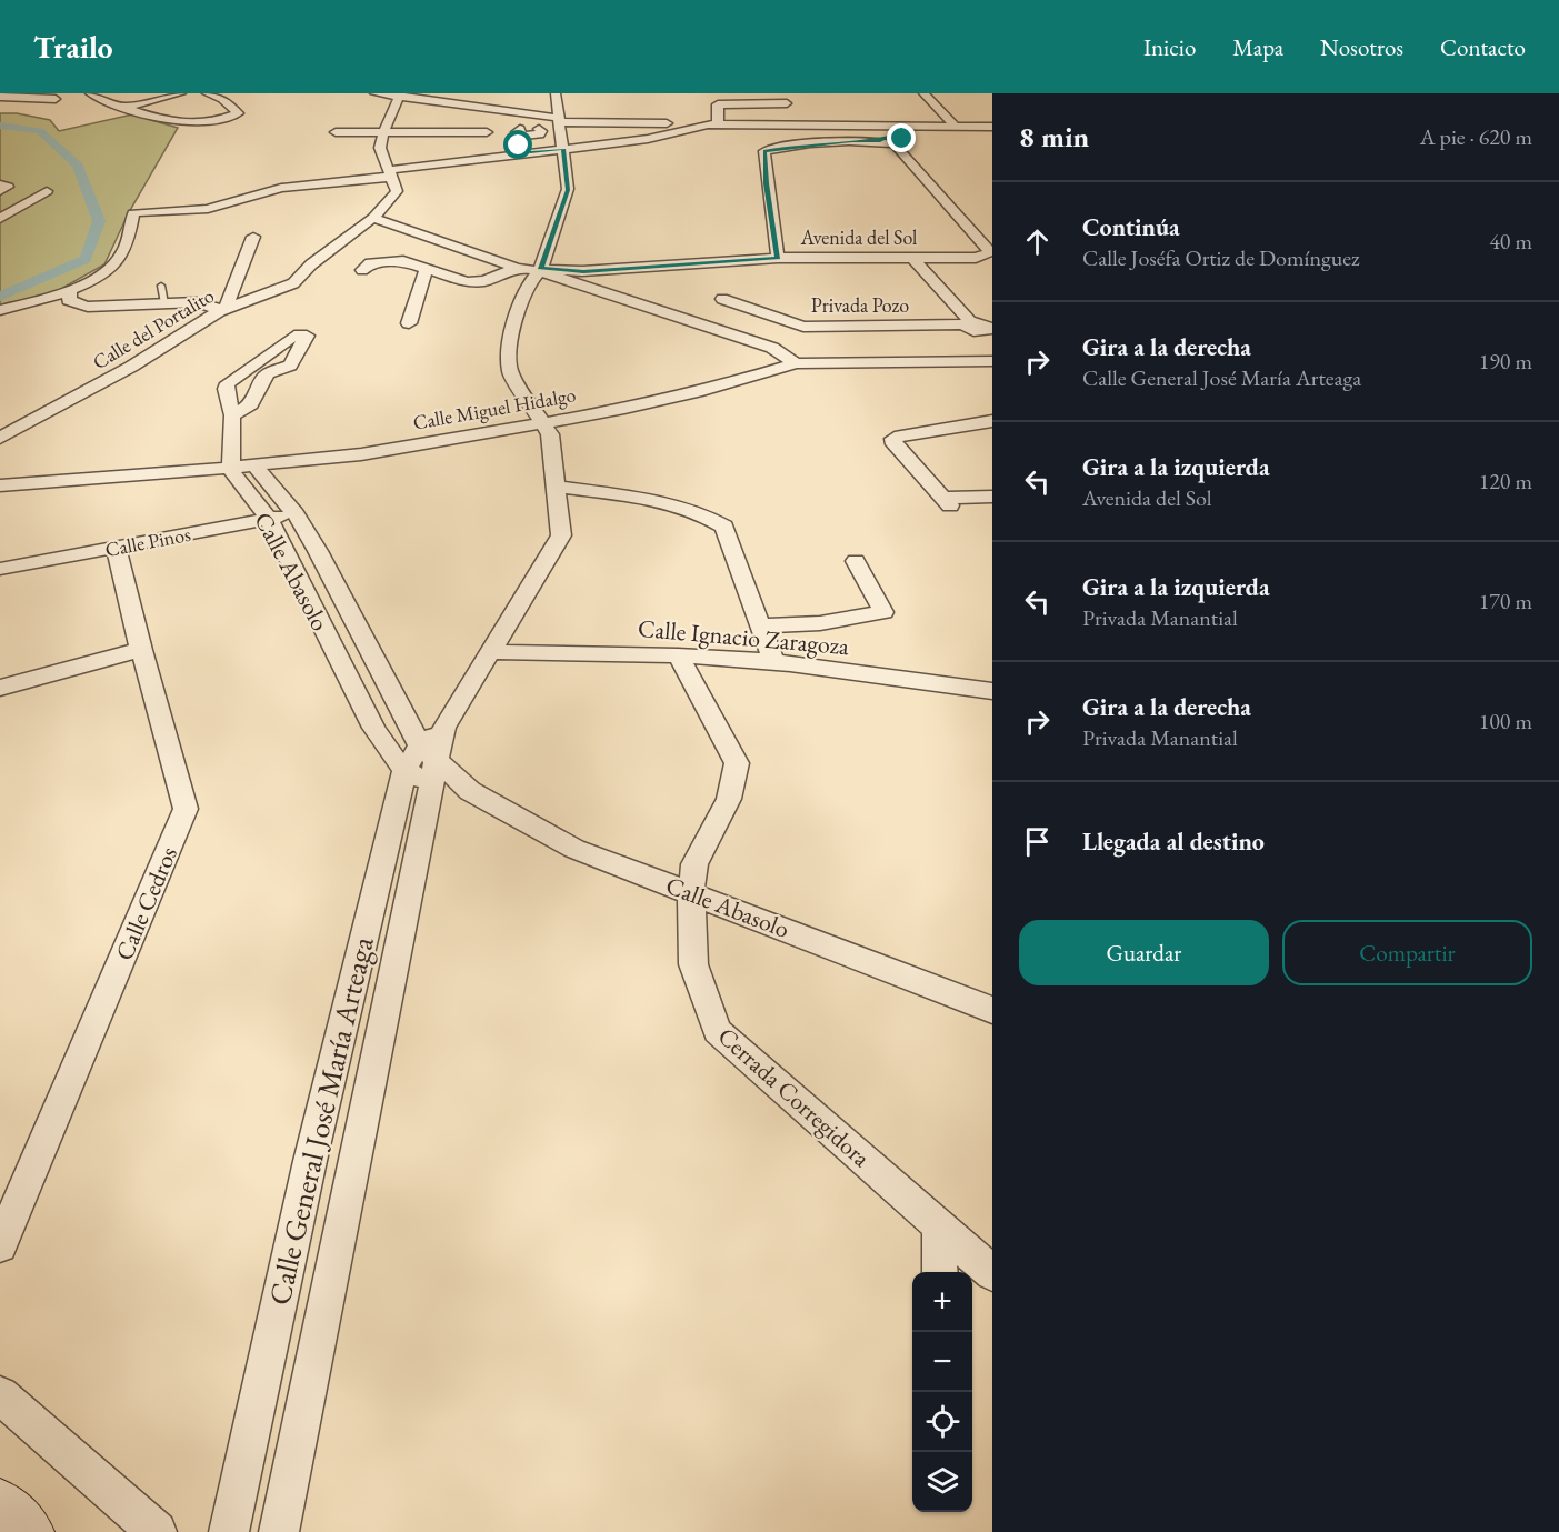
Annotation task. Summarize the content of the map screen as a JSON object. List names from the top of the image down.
{
  "streets": {
    "street": [
      "Avenida del Sol",
      "Privada Pozo",
      "Calle del Portalito",
      "Calle Miguel Hidalgo",
      "Calle Pinos",
      "Calle Abasolo",
      "Calle Ignacio Zaragoza",
      "Calle Cedros",
      "Cerrada Corregidora",
      "Calle General José María Arteaga"
    ]
  },
  "crossings": [
    ["Avenida del Sol", "Privada Pozo"],
    ["Calle Miguel Hidalgo", "Calle Abasolo"],
    ["Calle Miguel Hidalgo", "Calle General José María Arteaga"],
    ["Calle Pinos", "Calle Abasolo"],
    ["Calle Pinos", "Calle Cedros"],
    ["Calle Abasolo", "Cerrada Corregidora"],
    ["Calle Abasolo", "Calle General José María Arteaga"],
    ["Calle Ignacio Zaragoza", "Cerrada Corregidora"],
    ["Calle Ignacio Zaragoza", "Calle General José María Arteaga"]
  ],
  "page": {
    "header": "Trailo",
    "nav": [
      "Inicio",
      "Mapa",
      "Nosotros",
      "Contacto"
    ],
    "heading": ["8 min", "A pie · 620 m"],
    "list": [
      ["Continúa", "Calle Joséfa Ortiz de Domínguez", "40 m"],
      ["Gira a la derecha", "Calle General José María Arteaga", "190 m"],
      ["Gira a la izquierda", "Avenida del Sol", "120 m"],
      ["Gira a la izquierda", "Privada Manantial", "170 m"],
      ["Gira a la derecha", "Privada Manantial", "100 m"],
      "Llegada al destino"
    ],
    "buttons": ["Guardar", "Compartir"],
    "map_buttons": ["+", "−"]
  }
}
